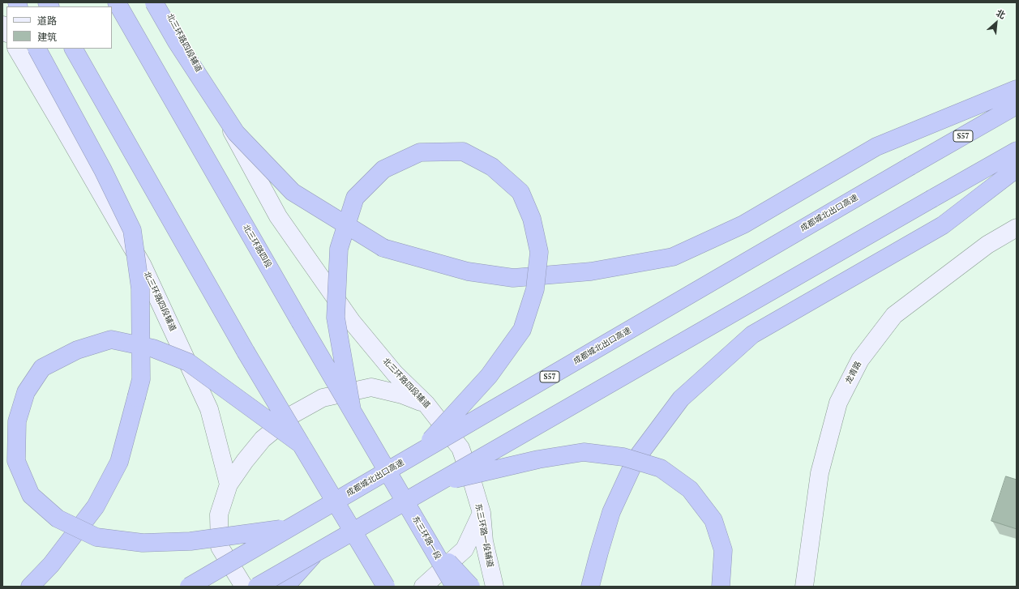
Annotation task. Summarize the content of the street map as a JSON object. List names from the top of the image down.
{
  "streets": {
    "highway": [
      "S57",
      "成都城北出口高速",
      "北三环路四段",
      "东三环路一段"
    ],
    "main road": ["北三环路四段辅道", "龙青路", "东三环路一段辅道"]
  },
  "crossings": [
    ["北三环路四段辅道", "东三环路一段辅道"],
    ["北三环路四段", "东三环路一段"]
  ],
  "legend": ["道路", "建筑"],
  "north": "top right"
}
